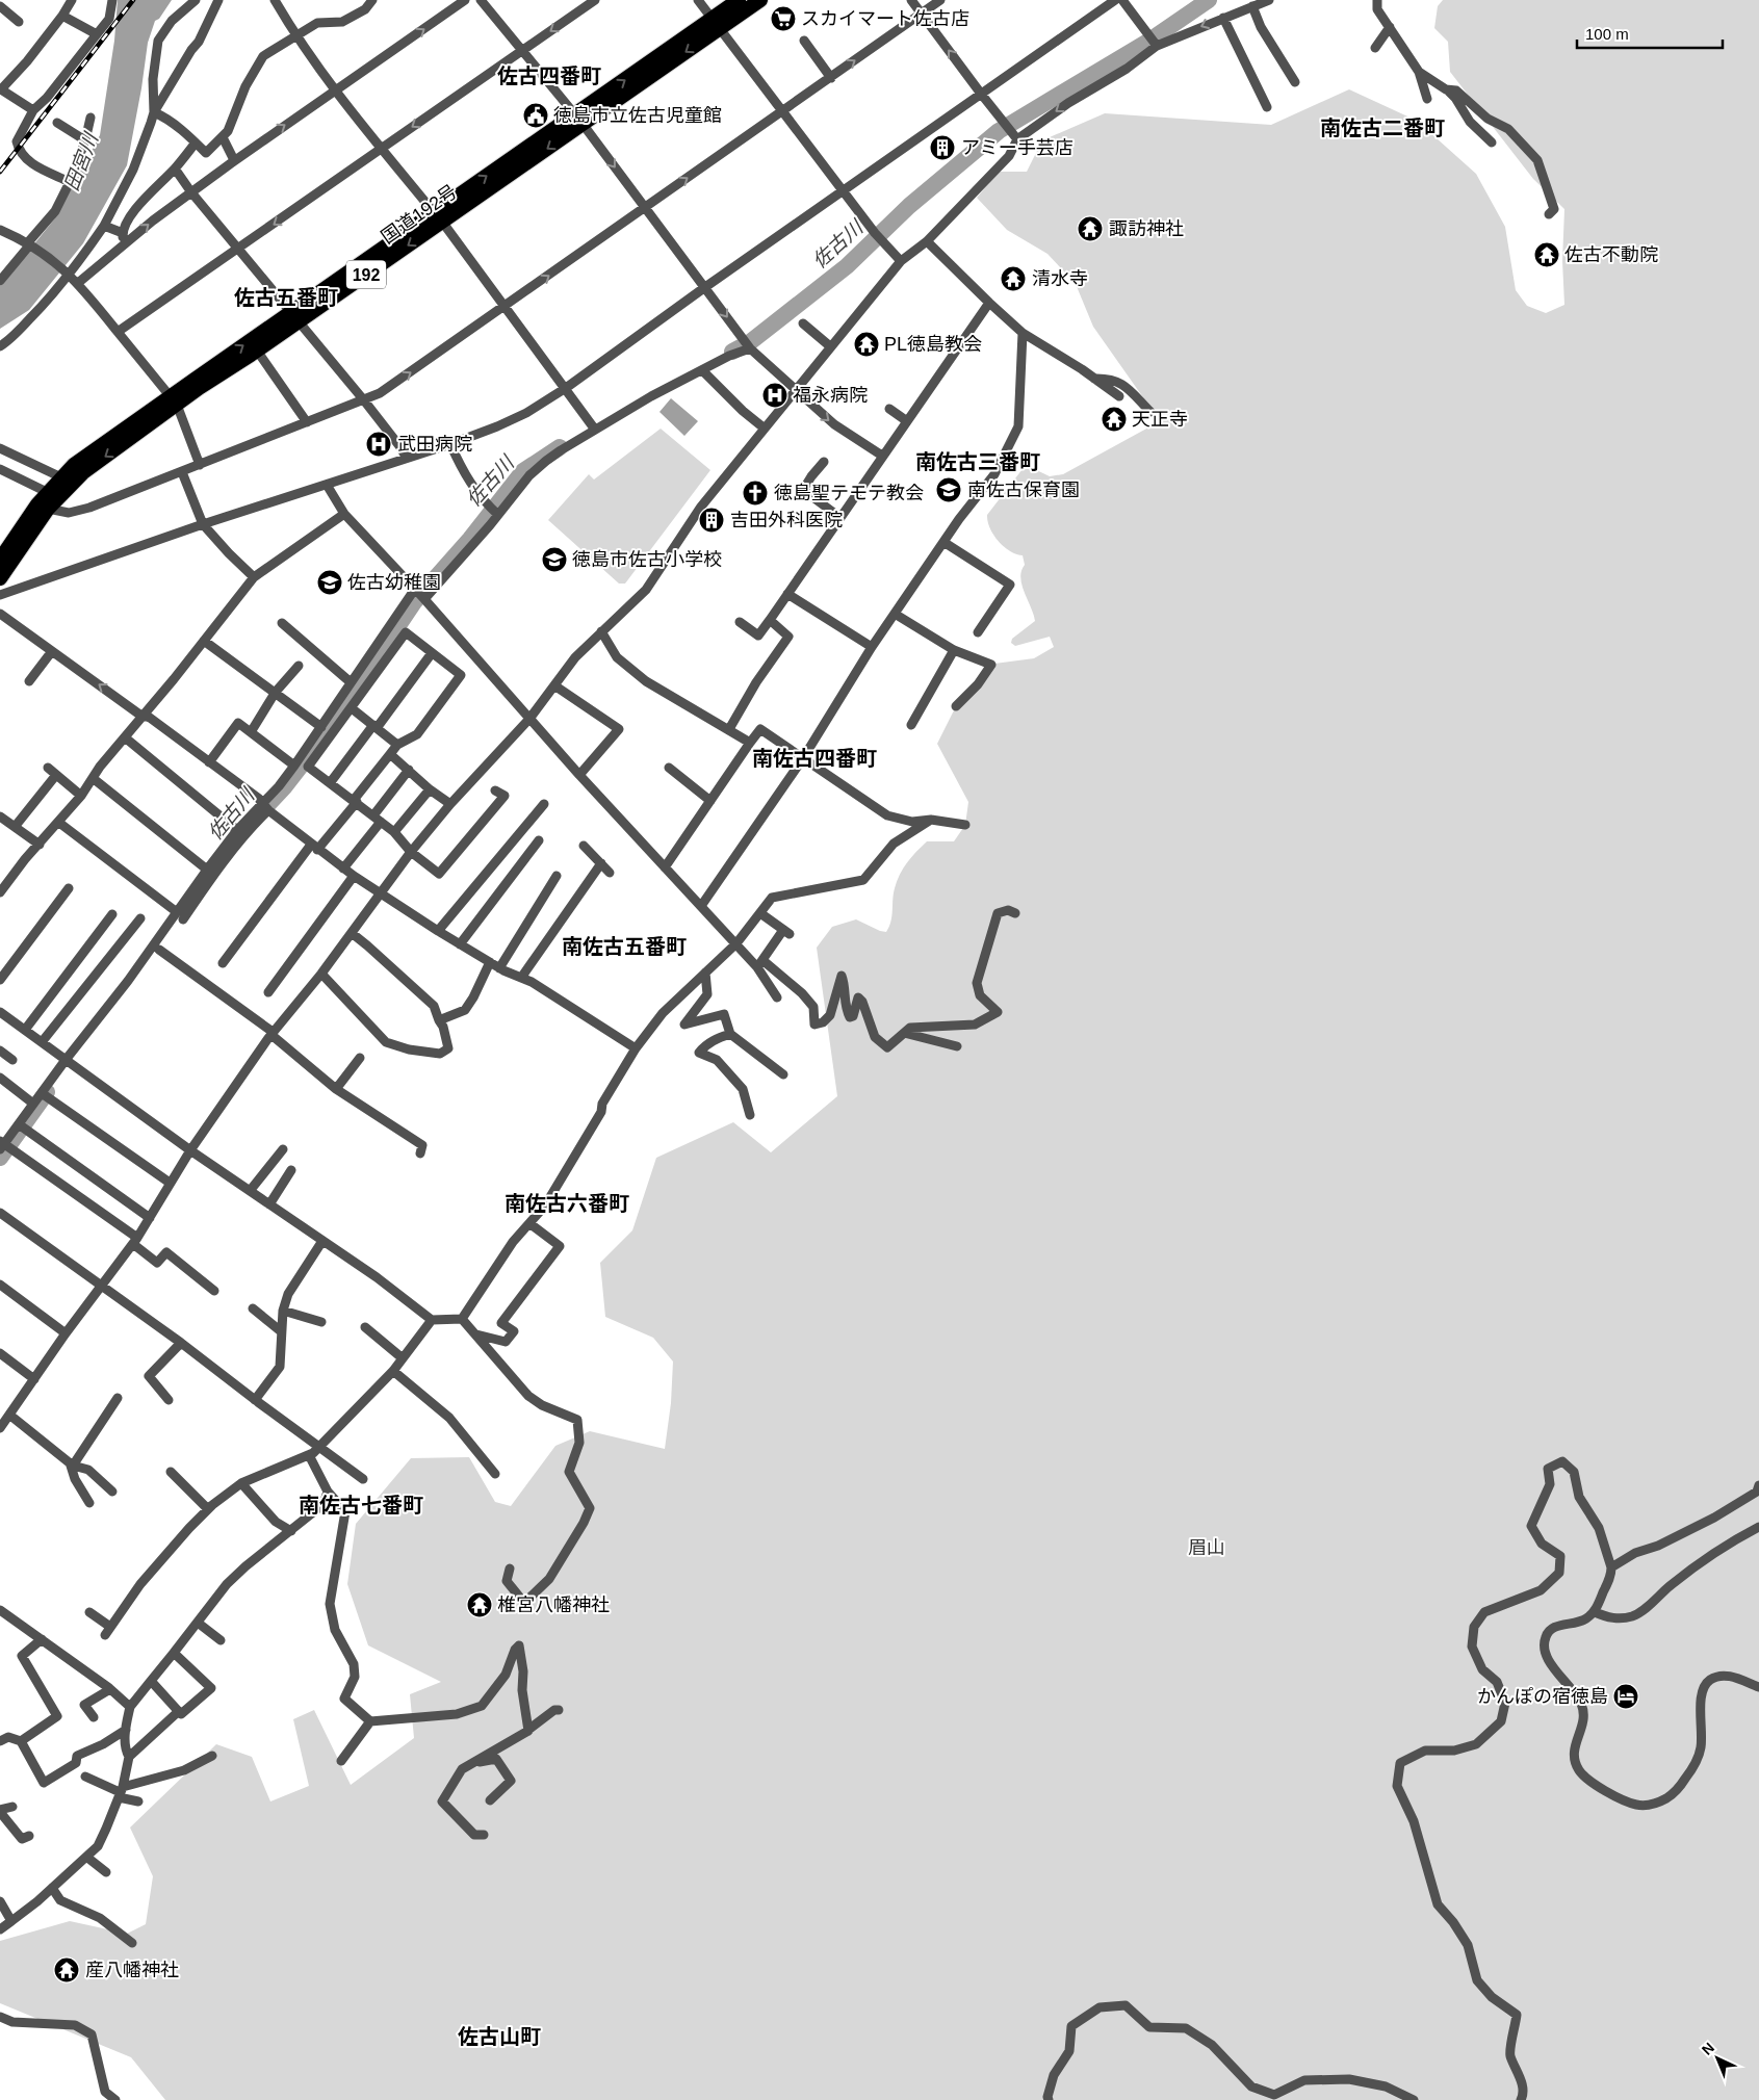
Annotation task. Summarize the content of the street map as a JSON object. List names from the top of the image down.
{
  "streets": {
    "highway": ["国道192号", "192"]
  },
  "districts": [
    "佐古四番町",
    "南佐古二番町",
    "佐古五番町",
    "南佐古三番町",
    "南佐古四番町",
    "南佐古五番町",
    "南佐古六番町",
    "南佐古七番町",
    "佐古山町"
  ],
  "water": ["田宮川", "佐古川"],
  "parks": ["眉山"],
  "places": {
    "supermarket": ["スカイマート佐古店"],
    "public building": ["徳島市立佐古児童館"],
    "building": ["アミー手芸店", "吉田外科医院"],
    "temple": [
      "諏訪神社",
      "佐古不動院",
      "清水寺",
      "PL徳島教会",
      "天正寺",
      "椎宮八幡神社",
      "産八幡神社"
    ],
    "hospital": ["福永病院", "武田病院"],
    "school or university": ["南佐古保育園", "徳島市佐古小学校", "佐古幼稚園"],
    "church": ["徳島聖テモテ教会"],
    "hotel": ["かんぽの宿徳島"]
  },
  "scale_bar": "100 m",
  "north": "top left"
}
